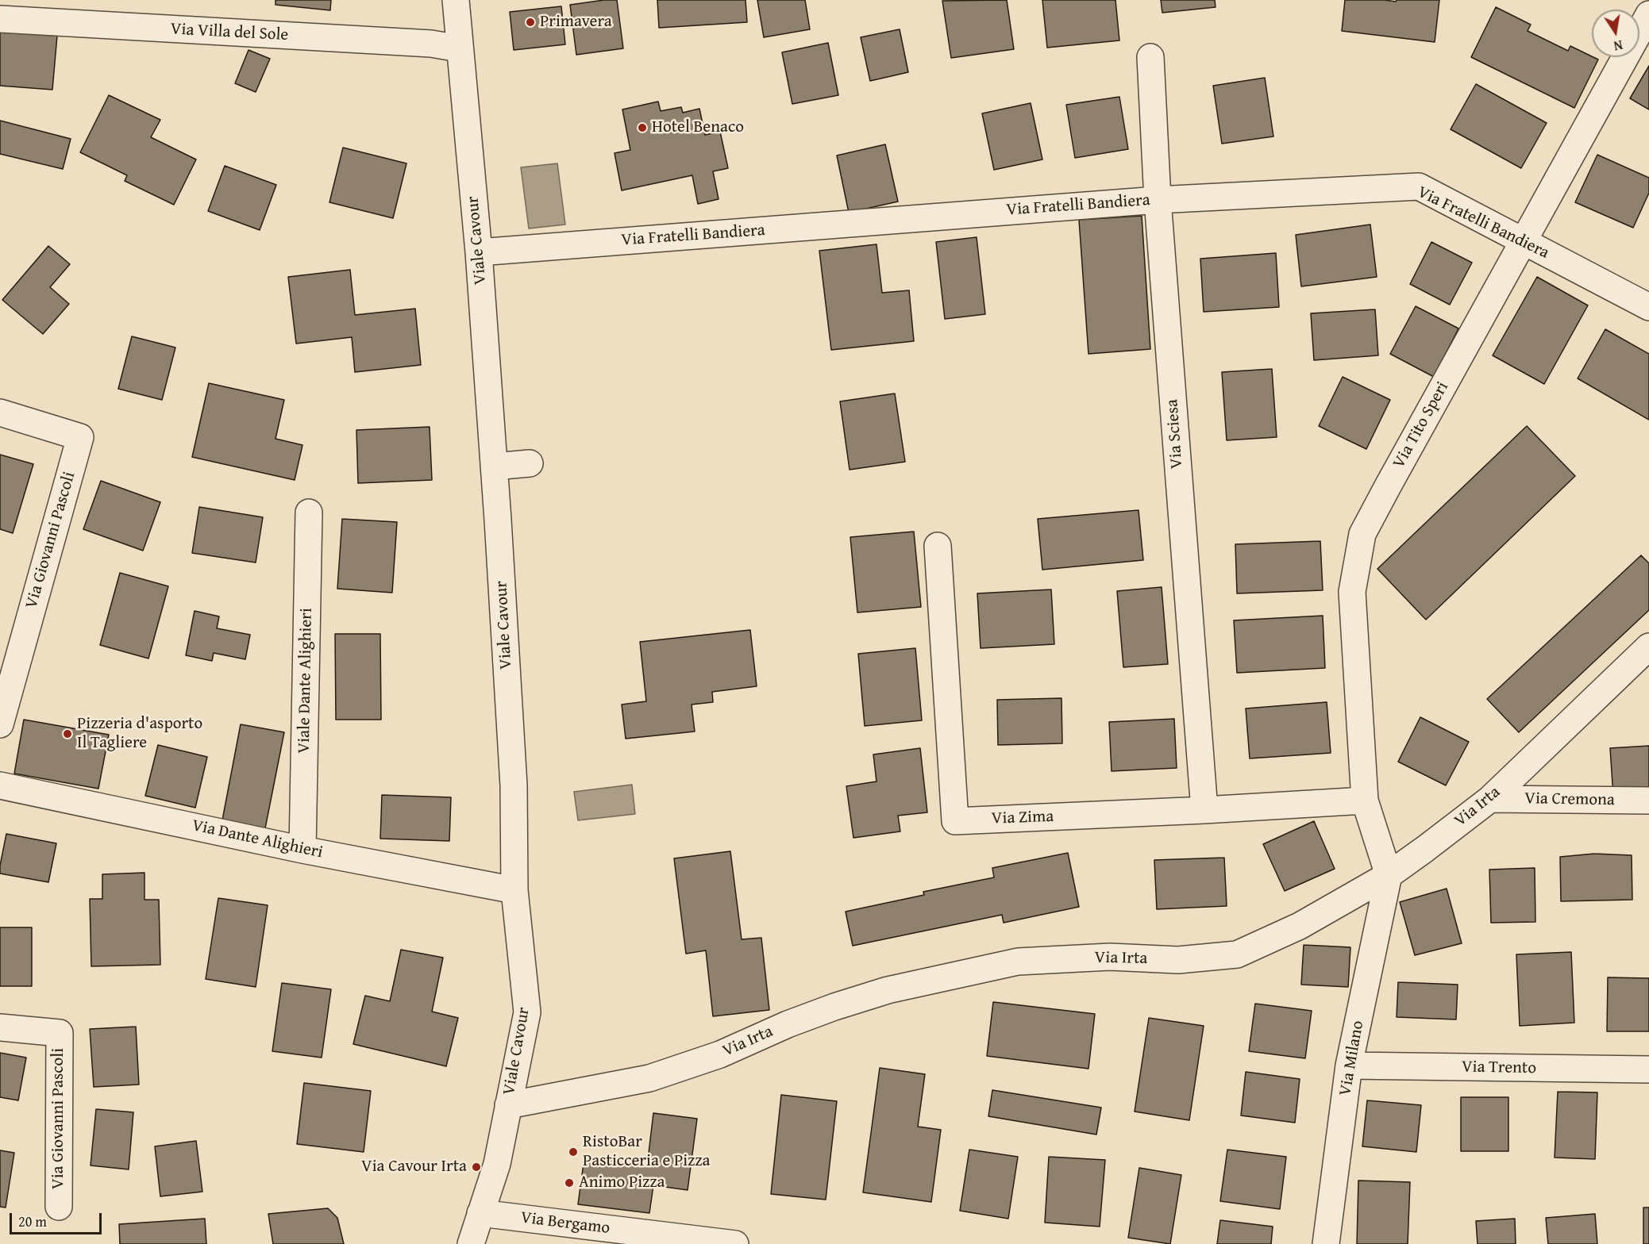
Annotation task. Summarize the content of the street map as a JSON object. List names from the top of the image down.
{
  "streets": {
    "street": [
      "Via Villa del Sole",
      "Via Fratelli Bandiera",
      "Viale Cavour",
      "Via Tito Speri",
      "Via Sciesa",
      "Via Giovanni Pascoli",
      "Viale Dante Alighieri",
      "Via Cremona",
      "Via Irta",
      "Via Zima",
      "Via Dante Alighieri",
      "Via Milano",
      "Via Trento",
      "Via Bergamo"
    ]
  },
  "crossings": [
    ["Via Villa del Sole", "Viale Cavour"],
    ["Via Fratelli Bandiera", "Viale Cavour"],
    ["Via Fratelli Bandiera", "Via Tito Speri"],
    ["Via Fratelli Bandiera", "Via Sciesa"],
    ["Viale Cavour", "Via Irta"],
    ["Viale Cavour", "Via Dante Alighieri"],
    ["Viale Cavour", "Via Bergamo"],
    ["Via Tito Speri", "Via Irta"],
    ["Via Tito Speri", "Via Zima"],
    ["Via Tito Speri", "Via Milano"],
    ["Via Sciesa", "Via Zima"],
    ["Viale Dante Alighieri", "Via Dante Alighieri"],
    ["Via Cremona", "Via Irta"],
    ["Via Irta", "Via Milano"],
    ["Via Milano", "Via Trento"]
  ],
  "places": [
    "Primavera",
    "Hotel Benaco",
    "Pizzeria d'asporto Il Tagliere",
    "RistoBar Pasticceria e Pizza",
    "Via Cavour Irta",
    "Animo Pizza"
  ],
  "scale_bar": "20 m",
  "north": "bottom"
}
